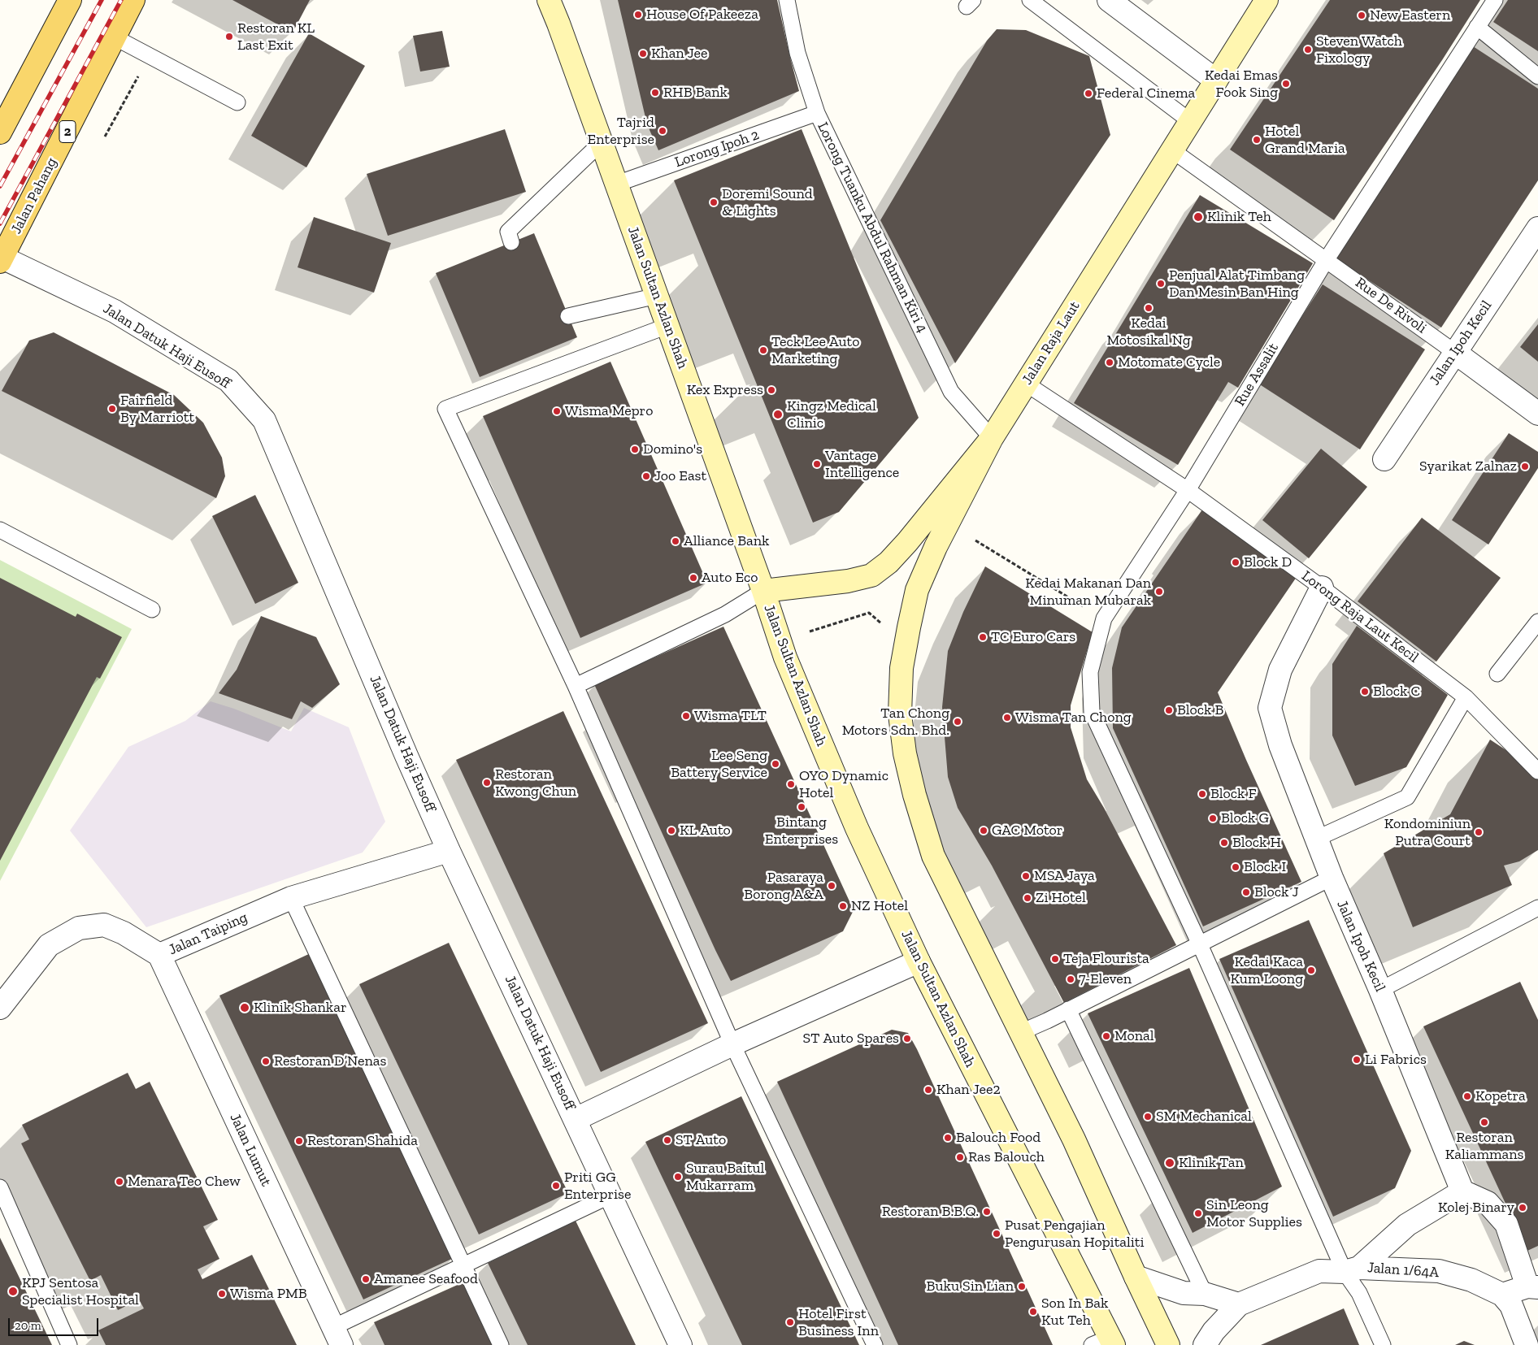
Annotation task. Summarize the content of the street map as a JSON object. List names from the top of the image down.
{
  "streets": {
    "main road": [
      "2",
      "Jalan Pahang",
      "Jalan Sultan Azlan Shah",
      "Jalan Raja Laut"
    ],
    "street": [
      "Jalan Ipoh Kecil",
      "Jalan Datuk Haji Eusoff",
      "Jalan Taiping",
      "Jalan Lumut",
      "Jalan 1/64A"
    ],
    "lane": [
      "Lorong Ipoh 2",
      "Lorong Tuanku Abdul Rahman Kiri 4",
      "Rue De Rivoli",
      "Rue Assalit",
      "Lorong Raja Laut Kecil"
    ]
  },
  "crossings": [
    ["Lorong Ipoh 2", "Lorong Tuanku Abdul Rahman Kiri 4"],
    ["Lorong Ipoh 2", "Jalan Sultan Azlan Shah"],
    ["Jalan Pahang", "Jalan Datuk Haji Eusoff"],
    ["Lorong Tuanku Abdul Rahman Kiri 4", "Jalan Raja Laut"],
    ["Jalan Sultan Azlan Shah", "Jalan Raja Laut"],
    ["Rue De Rivoli", "Jalan Raja Laut"],
    ["Rue De Rivoli", "Jalan Ipoh Kecil"],
    ["Rue De Rivoli", "Rue Assalit"],
    ["Jalan Raja Laut", "Lorong Raja Laut Kecil"],
    ["Jalan Ipoh Kecil", "Lorong Raja Laut Kecil"],
    ["Jalan Ipoh Kecil", "Jalan 1/64A"],
    ["Jalan Datuk Haji Eusoff", "Jalan Taiping"],
    ["Rue Assalit", "Lorong Raja Laut Kecil"],
    ["Rue Assalit", "Jalan 1/64A"],
    ["Jalan Taiping", "Jalan Lumut"]
  ],
  "places": [
    "House Of Pakeeza",
    "New Eastern",
    "Restoran KL Last Exit",
    "Steven Watch Fixology",
    "Khan Jee",
    "Kedai Emas Fook Sing",
    "RHB Bank",
    "Federal Cinema",
    "Tajrid Enterprise",
    "Hotel Grand Maria",
    "Doremi Sound & Lights",
    "Klinik Teh",
    "Penjual Alat Timbang Dan Mesin Ban Hing",
    "Kedai Motosikal Ng",
    "Teck Lee Auto Marketing",
    "Motomate Cycle",
    "Kex Express",
    "Fairfield By Marriott",
    "Wisma Mepro",
    "Kingz Medical Clinic",
    "Domino's",
    "Vantage Intelligence",
    "Syarikat Zalnaz",
    "Joo East",
    "Alliance Bank",
    "Block D",
    "Auto Eco",
    "Kedai Makanan Dan Minuman Mubarak",
    "TC Euro Cars",
    "Block C",
    "Block B",
    "Wisma TLT",
    "Wisma Tan Chong",
    "Tan Chong Motors Sdn. Bhd.",
    "Lee Seng Battery Service",
    "Restoran Kwong Chun",
    "OYO Dynamic Hotel",
    "Block F",
    "Bintang Enterprises",
    "Block G",
    "KL Auto",
    "GAC Motor",
    "Kondominiun Putra Court",
    "Block H",
    "Block I",
    "MSA Jaya",
    "Pasaraya Borong A&A",
    "Block J",
    "Zi Hotel",
    "NZ Hotel",
    "Teja Flourista",
    "Kedai Kaca Kum Loong",
    "7-Eleven",
    "Klinik Shankar",
    "Monal",
    "ST Auto Spares",
    "Li Fabrics",
    "Restoran D’Nenas",
    "Khan Jee2",
    "Kopetra",
    "SM Mechanical",
    "Restoran Kaliammans",
    "Balouch Food",
    "ST Auto",
    "Restoran Shahida",
    "Ras Balouch",
    "Klinik Tan",
    "Surau Baitul Mukarram",
    "Menara Teo Chew",
    "Priti GG Enterprise",
    "Kolej Binary",
    "Restoran B.B.Q.",
    "Sin Leong Motor Supplies",
    "Pusat Pengajian Pengurusan Hopitaliti",
    "Amanee Seafood",
    "Buku Sin Lian",
    "KPJ Sentosa Specialist Hospital",
    "Wisma PMB",
    "Son In Bak Kut Teh",
    "Hotel First Business Inn"
  ],
  "scale_bar": "20 m"
}
